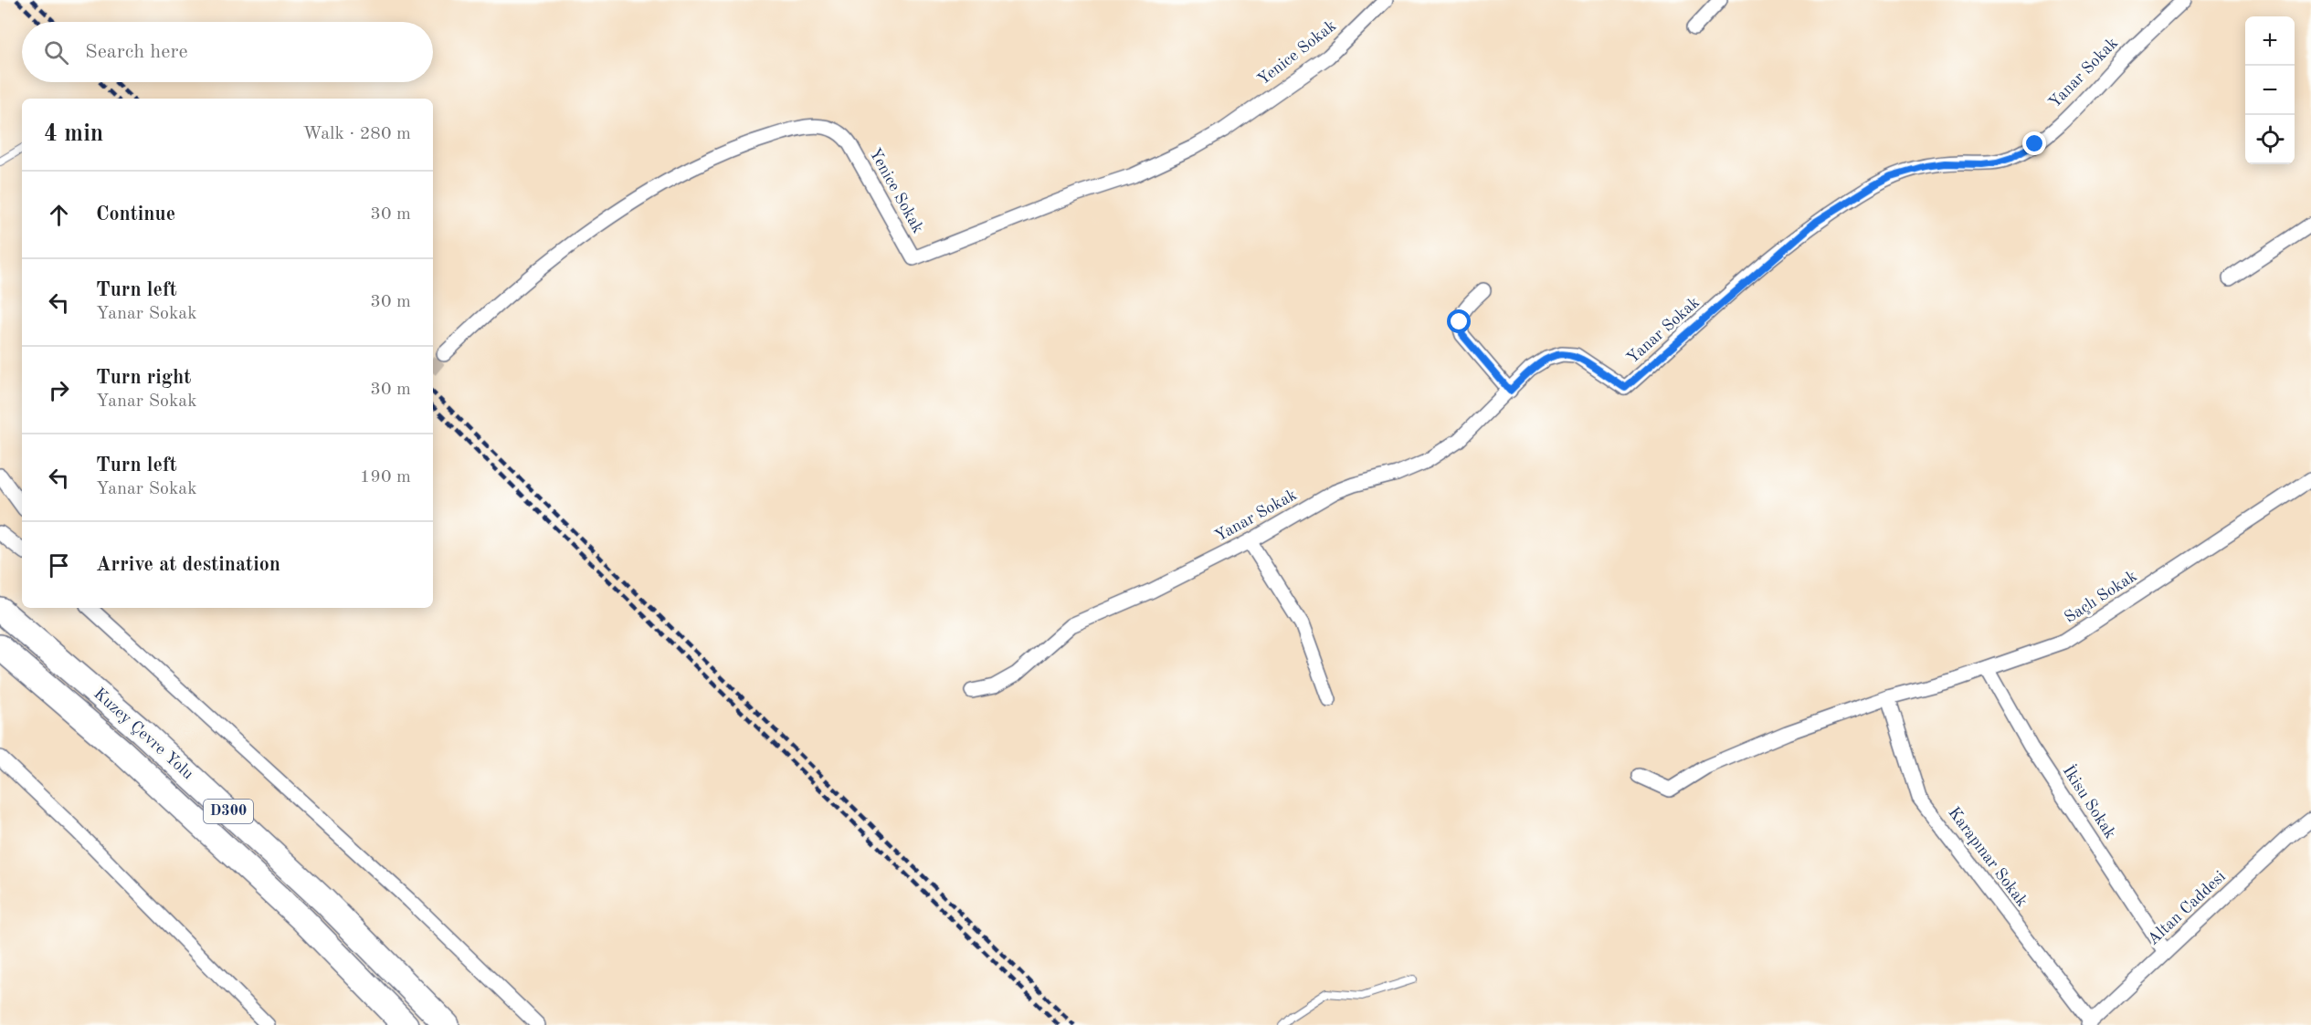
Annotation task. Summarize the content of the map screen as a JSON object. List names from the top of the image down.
{
  "streets": {
    "highway": ["Kuzey Çevre Yolu", "D300"],
    "street": [
      "Yenice Sokak",
      "Yanar Sokak",
      "Saçlı Sokak",
      "İkisu Sokak",
      "Karapınar Sokak",
      "Altan Caddesi"
    ]
  },
  "crossings": [
    ["Saçlı Sokak", "İkisu Sokak"],
    ["Saçlı Sokak", "Karapınar Sokak"],
    ["İkisu Sokak", "Altan Caddesi"],
    ["Karapınar Sokak", "Altan Caddesi"]
  ],
  "page": {
    "map_buttons": ["+", "−"],
    "search": "Search here",
    "heading": ["4 min", "Walk · 280 m"],
    "list": [
      ["Continue", "30 m"],
      ["Turn left", "Yanar Sokak", "30 m"],
      ["Turn right", "Yanar Sokak", "30 m"],
      ["Turn left", "Yanar Sokak", "190 m"],
      "Arrive at destination"
    ]
  }
}
